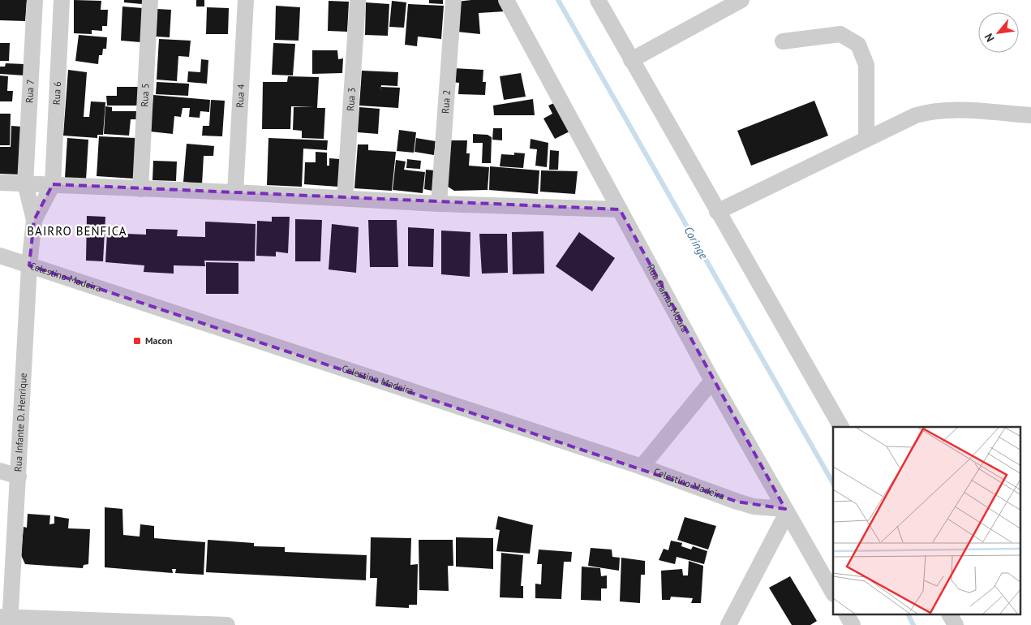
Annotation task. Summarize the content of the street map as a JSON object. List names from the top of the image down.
{
  "streets": {
    "street": [
      "Rua 7",
      "Rua 6",
      "Rua 5",
      "Rua 4",
      "Rua 3",
      "Rua 2",
      "Celestino Madeira",
      "Rua Damas Moura",
      "Rua Infante D. Henrique"
    ]
  },
  "crossings": [
    ["Rua 7", "Rua Infante D. Henrique"],
    ["Celestino Madeira", "Rua Damas Moura"],
    ["Celestino Madeira", "Rua Infante D. Henrique"]
  ],
  "districts": ["BAIRRO BENFICA"],
  "water": ["Coringe"],
  "places": {
    "transit": ["Macon"]
  },
  "north": "bottom left"
}
